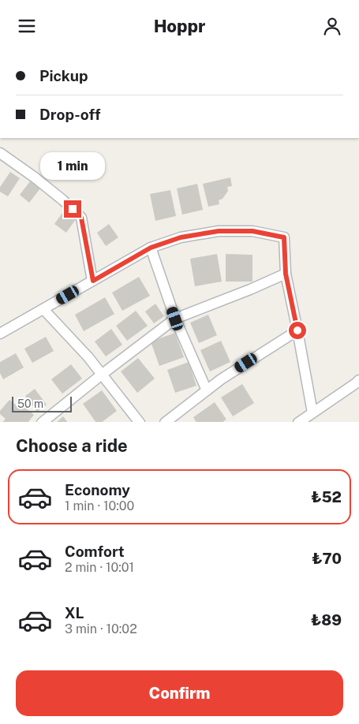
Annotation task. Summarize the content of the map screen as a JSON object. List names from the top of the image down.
{
  "scale_bar": "50 m",
  "page": {
    "header": "Hoppr",
    "banner": ["Pickup", "Drop-off"],
    "bubble": "1 min",
    "scale": "50 m",
    "heading": "Choose a ride",
    "list": [
      {
        "name": "Economy",
        "note": "1 min · 10:00",
        "value": "₺52"
      },
      {
        "name": "Comfort",
        "note": "2 min · 10:01",
        "value": "₺70"
      },
      {
        "name": "XL",
        "note": "3 min · 10:02",
        "value": "₺89"
      }
    ],
    "buttons": "Confirm"
  }
}
